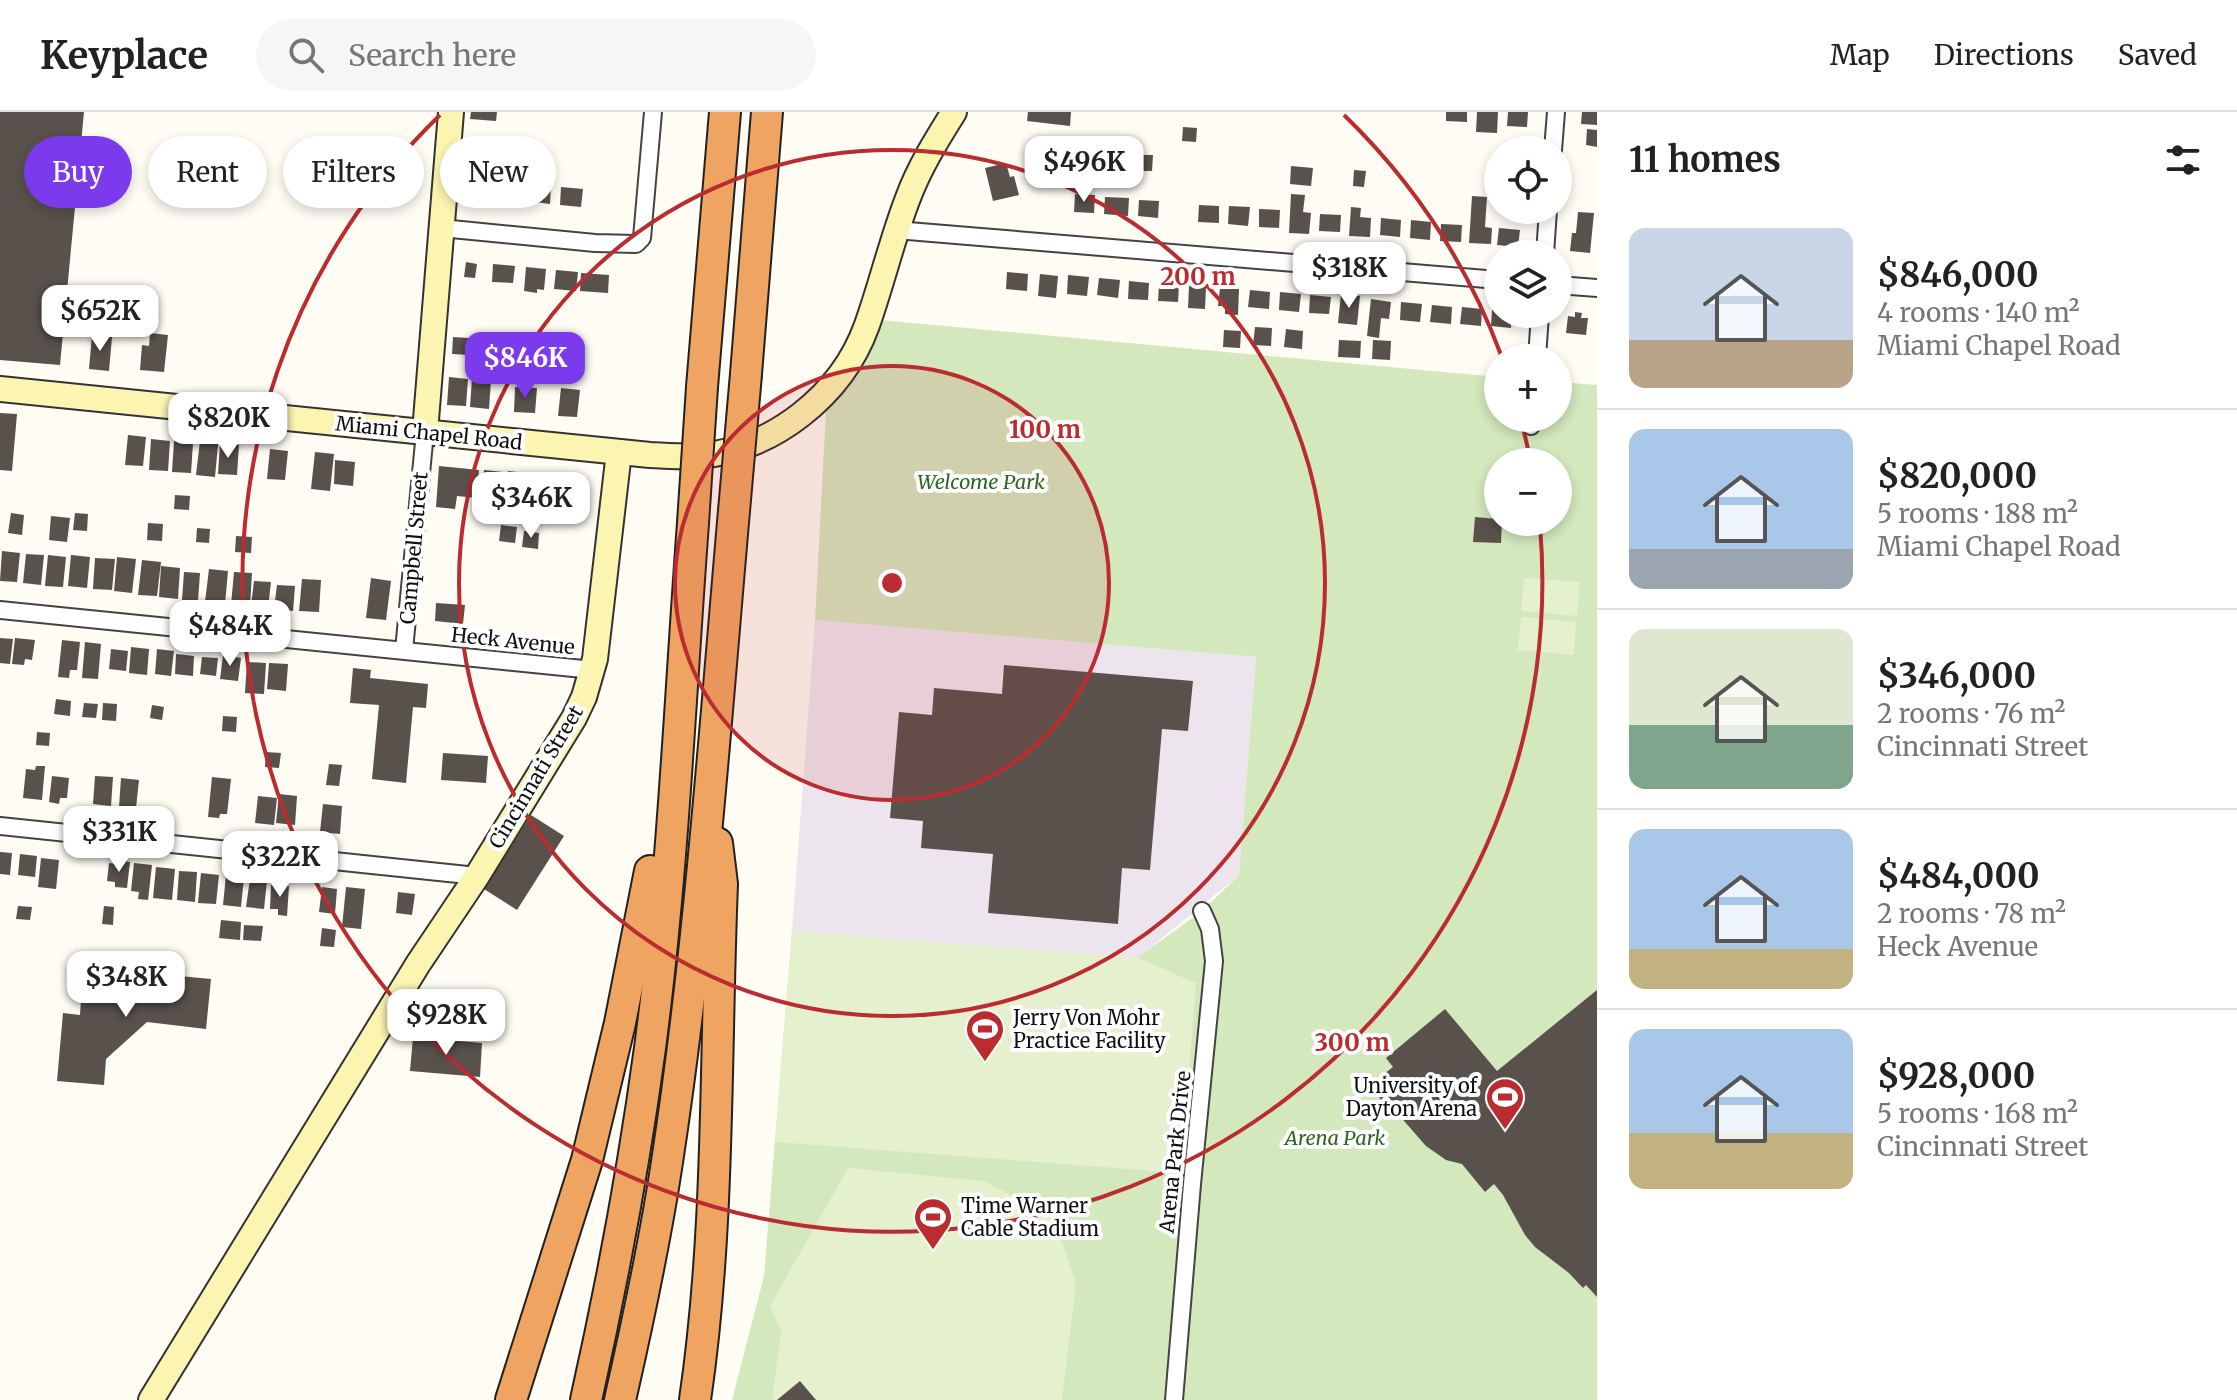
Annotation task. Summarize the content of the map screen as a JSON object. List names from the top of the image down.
{
  "streets": {
    "street": [
      "Miami Chapel Road",
      "Campbell Street",
      "Heck Avenue",
      "Cincinnati Street",
      "Arena Park Drive"
    ]
  },
  "crossings": [
    ["Miami Chapel Road", "Campbell Street"],
    ["Miami Chapel Road", "Cincinnati Street"],
    ["Campbell Street", "Heck Avenue"],
    ["Heck Avenue", "Cincinnati Street"]
  ],
  "parks": ["Welcome Park", "Arena Park"],
  "places": {
    "sports": ["Jerry Von Mohr Practice Facility", "University of Dayton Arena", "Time Warner Cable Stadium"]
  },
  "page": {
    "header": "Keyplace",
    "search": "Search here",
    "nav": ["Map", "Directions", "Saved"],
    "heading": "11 homes",
    "map_buttons": ["+", "−"],
    "price": [
      "$496K",
      "$318K",
      "$652K",
      "$846K",
      "$820K",
      "$346K",
      "$484K",
      "$331K",
      "$322K",
      "$348K",
      "$928K"
    ],
    "chip": [
      "Buy",
      "Rent",
      "Filters",
      "New"
    ],
    "list": [
      {
        "name": "$846,000",
        "note": "4 rooms · 140 m² · Miami Chapel Road"
      },
      {
        "name": "$820,000",
        "note": "5 rooms · 188 m² · Miami Chapel Road"
      },
      {
        "name": "$346,000",
        "note": "2 rooms · 76 m² · Cincinnati Street"
      },
      {
        "name": "$484,000",
        "note": "2 rooms · 78 m² · Heck Avenue"
      },
      {
        "name": "$928,000",
        "note": "5 rooms · 168 m² · Cincinnati Street"
      }
    ]
  },
  "rings": ["200 m", "100 m", "300 m"]
}
